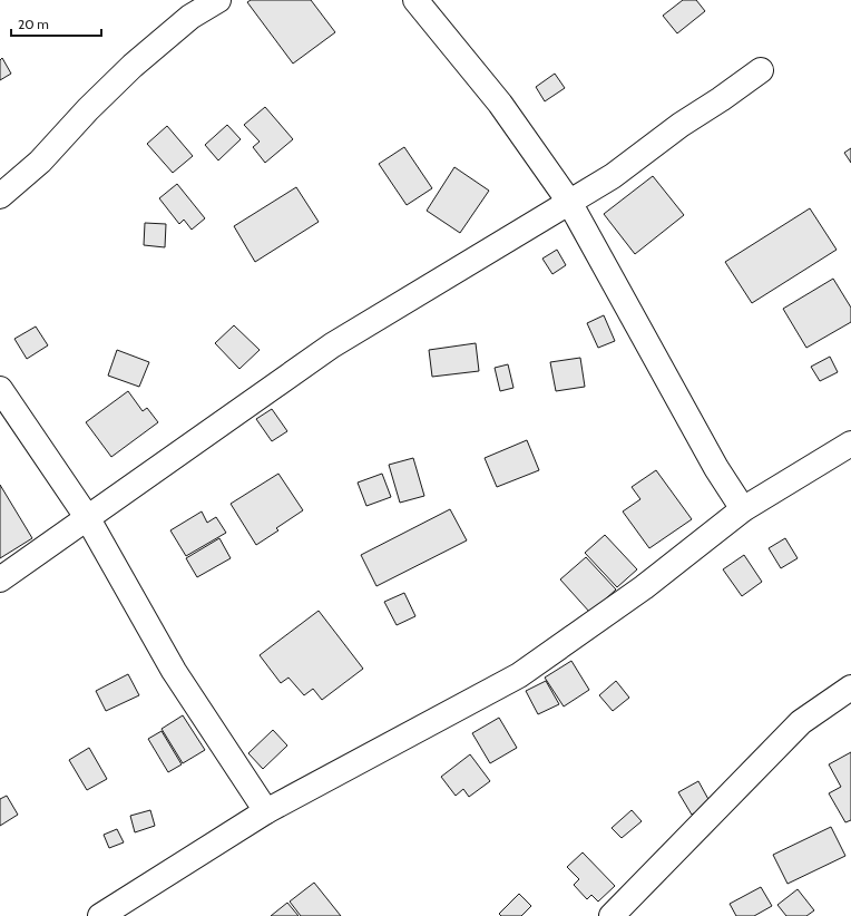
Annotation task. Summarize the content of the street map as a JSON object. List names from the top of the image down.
{
  "scale_bar": "20 m"
}
